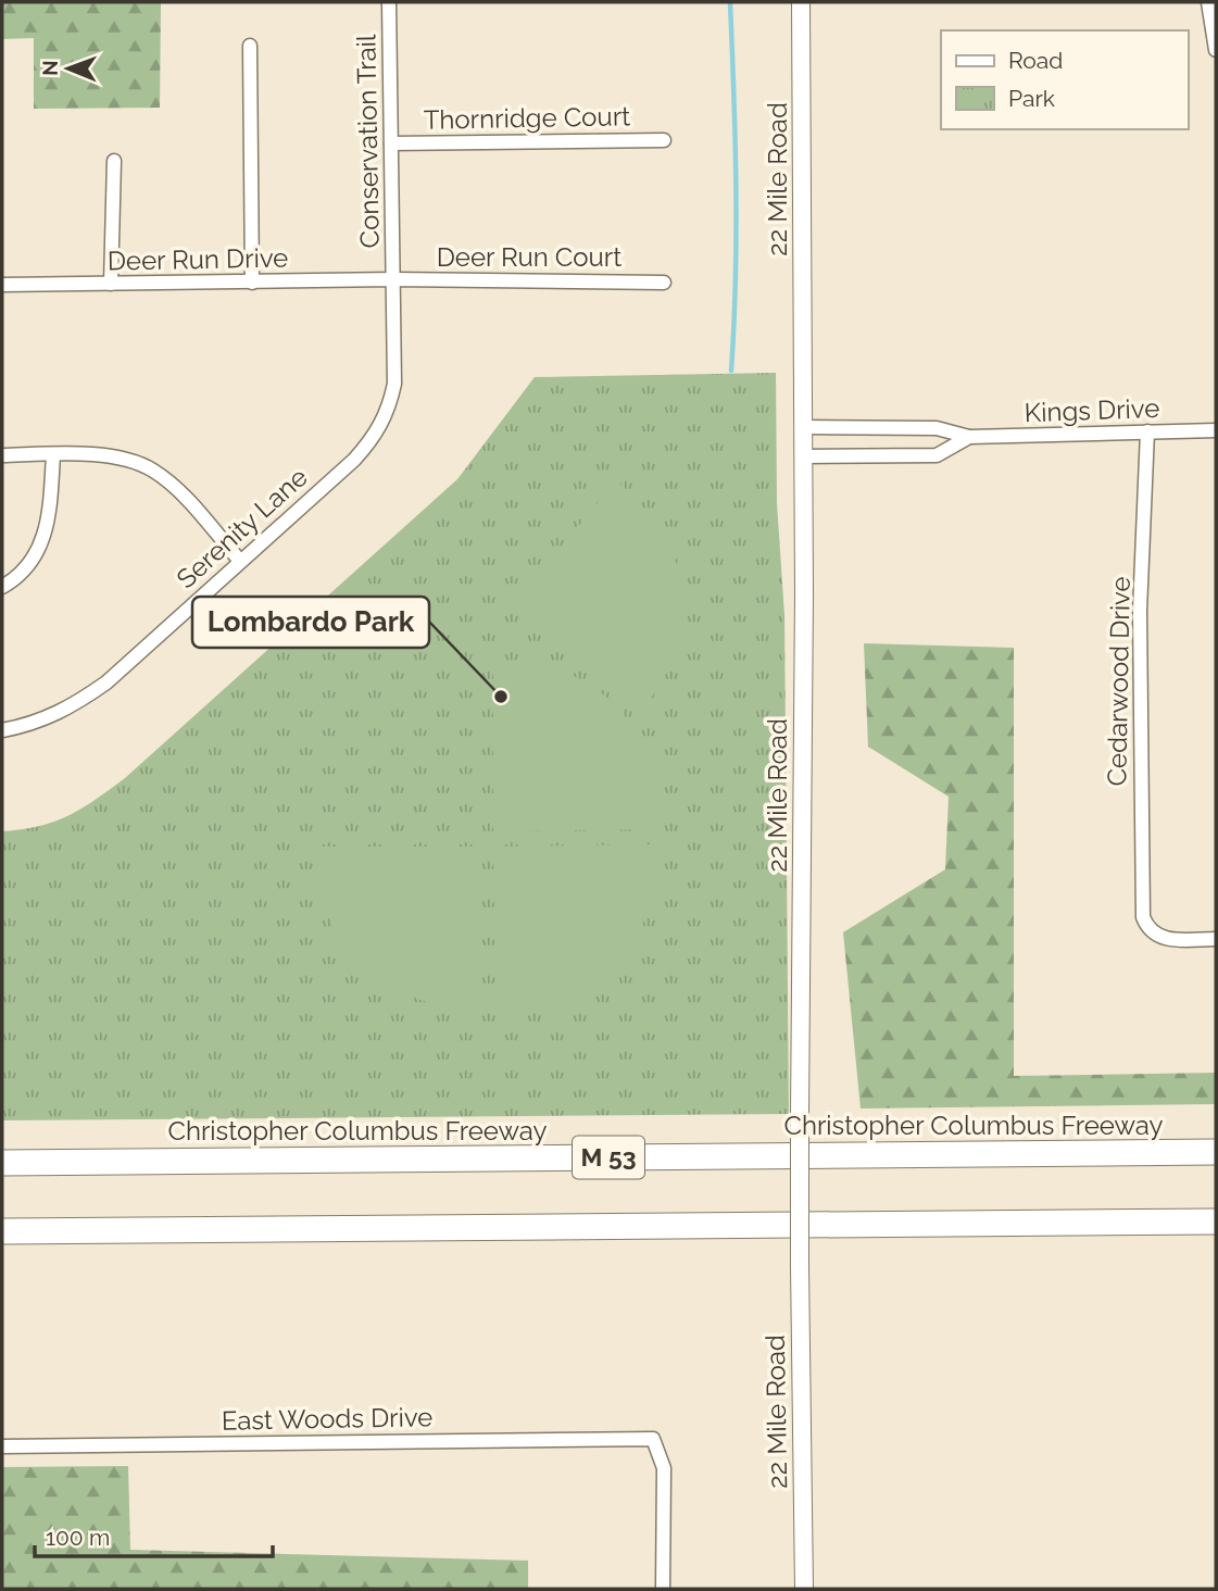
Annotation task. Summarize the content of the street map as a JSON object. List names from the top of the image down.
{
  "streets": {
    "highway": ["Christopher Columbus Freeway", "M 53"],
    "street": [
      "Thornridge Court",
      "Conservation Trail",
      "22 Mile Road",
      "Deer Run Court",
      "Deer Run Drive",
      "Kings Drive",
      "Serenity Lane",
      "Cedarwood Drive",
      "East Woods Drive"
    ]
  },
  "crossings": [
    ["Thornridge Court", "Conservation Trail"],
    ["Conservation Trail", "Deer Run Court"],
    ["Conservation Trail", "Deer Run Drive"],
    ["Conservation Trail", "Serenity Lane"],
    ["22 Mile Road", "Kings Drive"],
    ["Deer Run Court", "Deer Run Drive"],
    ["Deer Run Court", "Serenity Lane"],
    ["Deer Run Drive", "Serenity Lane"],
    ["Kings Drive", "Cedarwood Drive"]
  ],
  "places": ["Lombardo Park"],
  "legend": ["Road", "Park"],
  "scale_bar": "100 m",
  "north": "left"
}
